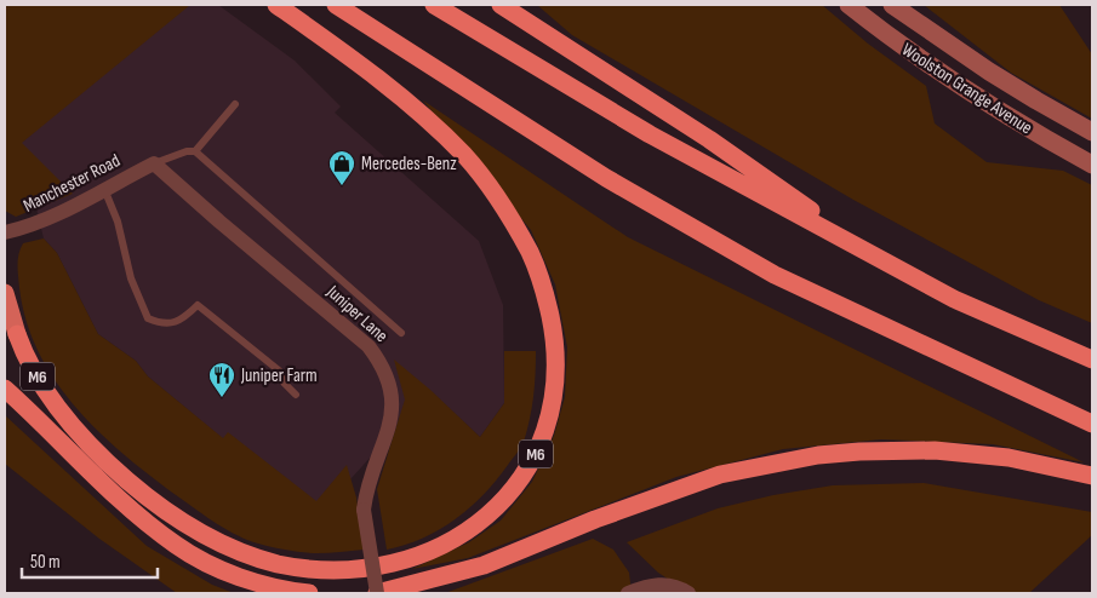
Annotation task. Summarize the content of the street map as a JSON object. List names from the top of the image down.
{
  "streets": {
    "highway": ["M6"],
    "main road": ["Woolston Grange Avenue"],
    "street": ["Manchester Road", "Juniper Lane"]
  },
  "crossings": [
    ["Manchester Road", "Juniper Lane"]
  ],
  "places": {
    "shop": ["Mercedes-Benz"],
    "restaurant": ["Juniper Farm"]
  },
  "scale_bar": "50 m"
}
